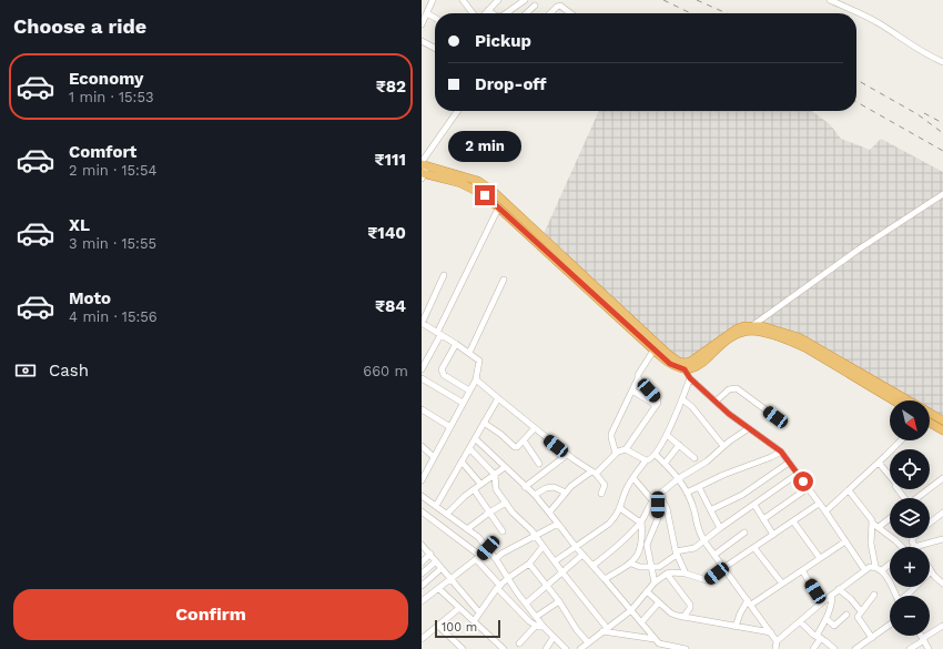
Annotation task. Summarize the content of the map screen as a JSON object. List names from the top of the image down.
{
  "scale_bar": "100 m",
  "north": "bottom right",
  "page": {
    "heading": "Choose a ride",
    "banner": ["Pickup", "Drop-off"],
    "list": [
      {
        "name": "Economy",
        "note": "1 min · 15:53",
        "value": "₹82"
      },
      {
        "name": "Comfort",
        "note": "2 min · 15:54",
        "value": "₹111"
      },
      {
        "name": "XL",
        "note": "3 min · 15:55",
        "value": "₹140"
      },
      {
        "name": "Moto",
        "note": "4 min · 15:56",
        "value": "₹84"
      }
    ],
    "bubble": "2 min",
    "pay": ["Cash", "660 m"],
    "map_buttons": ["+", "−"],
    "buttons": "Confirm",
    "scale": "100 m"
  }
}
